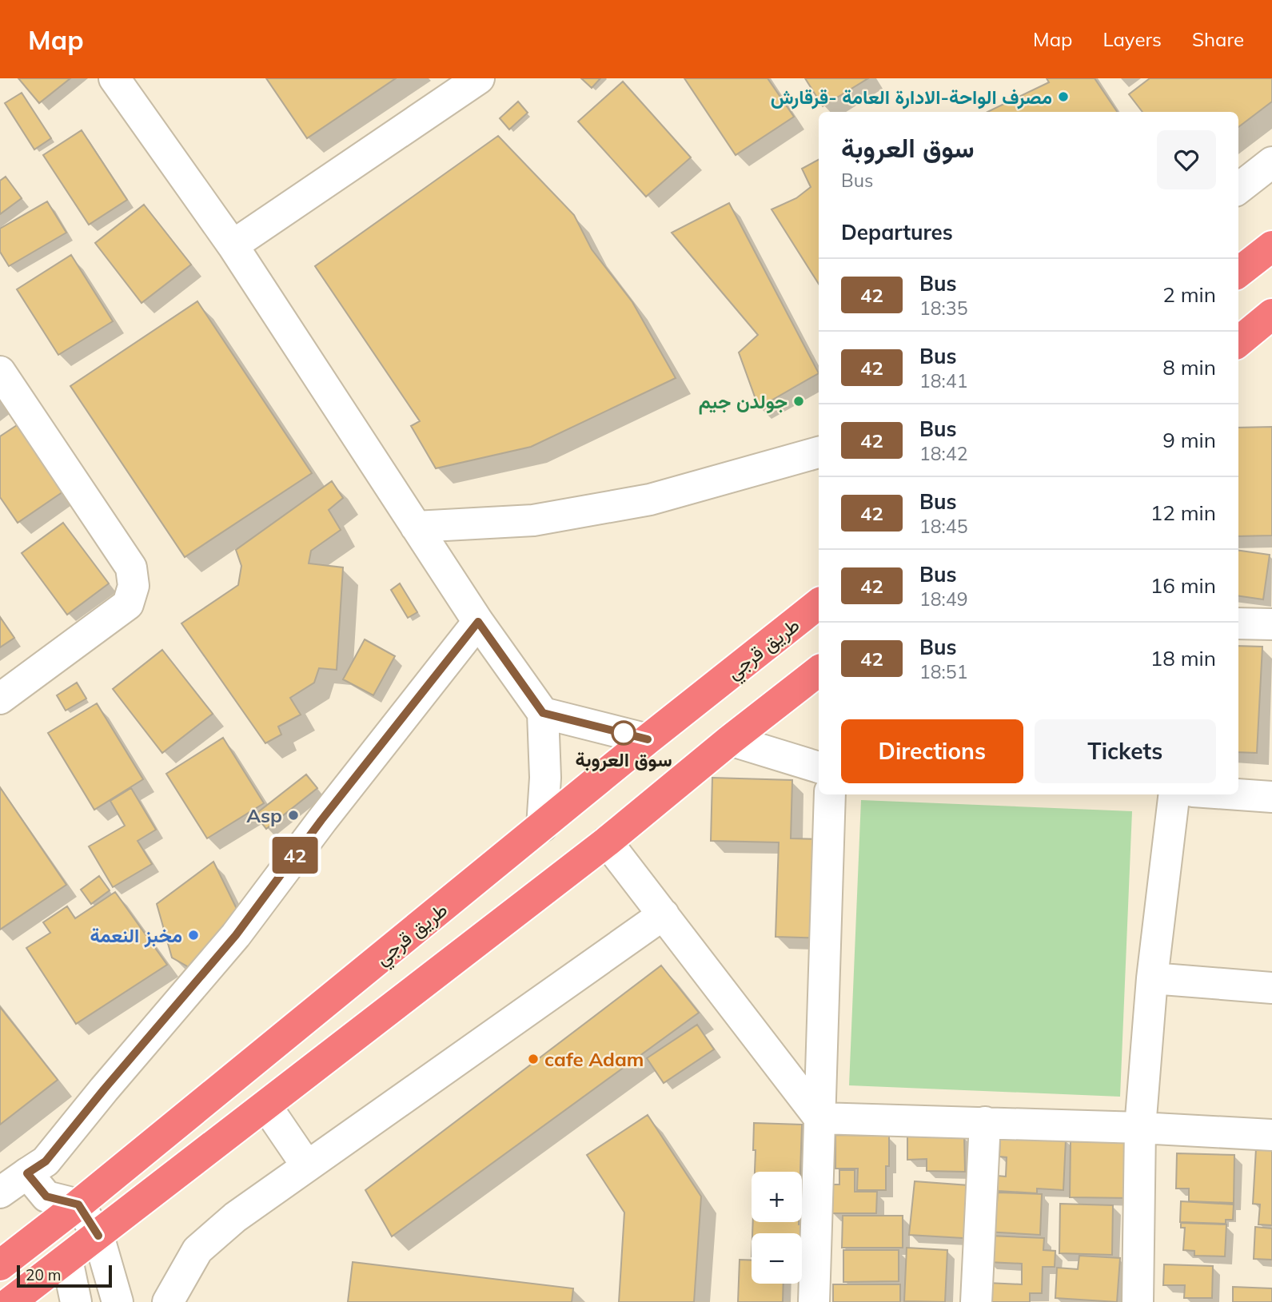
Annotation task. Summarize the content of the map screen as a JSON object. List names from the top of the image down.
{
  "streets": {
    "highway": ["طريق قرجي"]
  },
  "places": [
    "مصرف الواحة-الادارة العامة -قرقارش",
    "جولدن جيم",
    "سوق العروبة",
    "Asp",
    "مخبز النعمة",
    "cafe Adam"
  ],
  "lines": ["bus line 42"],
  "scale_bar": "20 m",
  "page": {
    "header": "Map",
    "nav": ["Map", "Layers", "Share"],
    "on_map": "42",
    "heading": [
      ["سوق العروبة", "Bus"],
      "Departures"
    ],
    "list": [
      {
        "mark": "42",
        "name": "Bus",
        "note": "18:35",
        "value": "2 min"
      },
      {
        "mark": "42",
        "name": "Bus",
        "note": "18:41",
        "value": "8 min"
      },
      {
        "mark": "42",
        "name": "Bus",
        "note": "18:42",
        "value": "9 min"
      },
      {
        "mark": "42",
        "name": "Bus",
        "note": "18:45",
        "value": "12 min"
      },
      {
        "mark": "42",
        "name": "Bus",
        "note": "18:49",
        "value": "16 min"
      },
      {
        "mark": "42",
        "name": "Bus",
        "note": "18:51",
        "value": "18 min"
      }
    ],
    "buttons": ["Directions", "Tickets"],
    "map_buttons": ["+", "−"],
    "scale": "20 m"
  }
}
